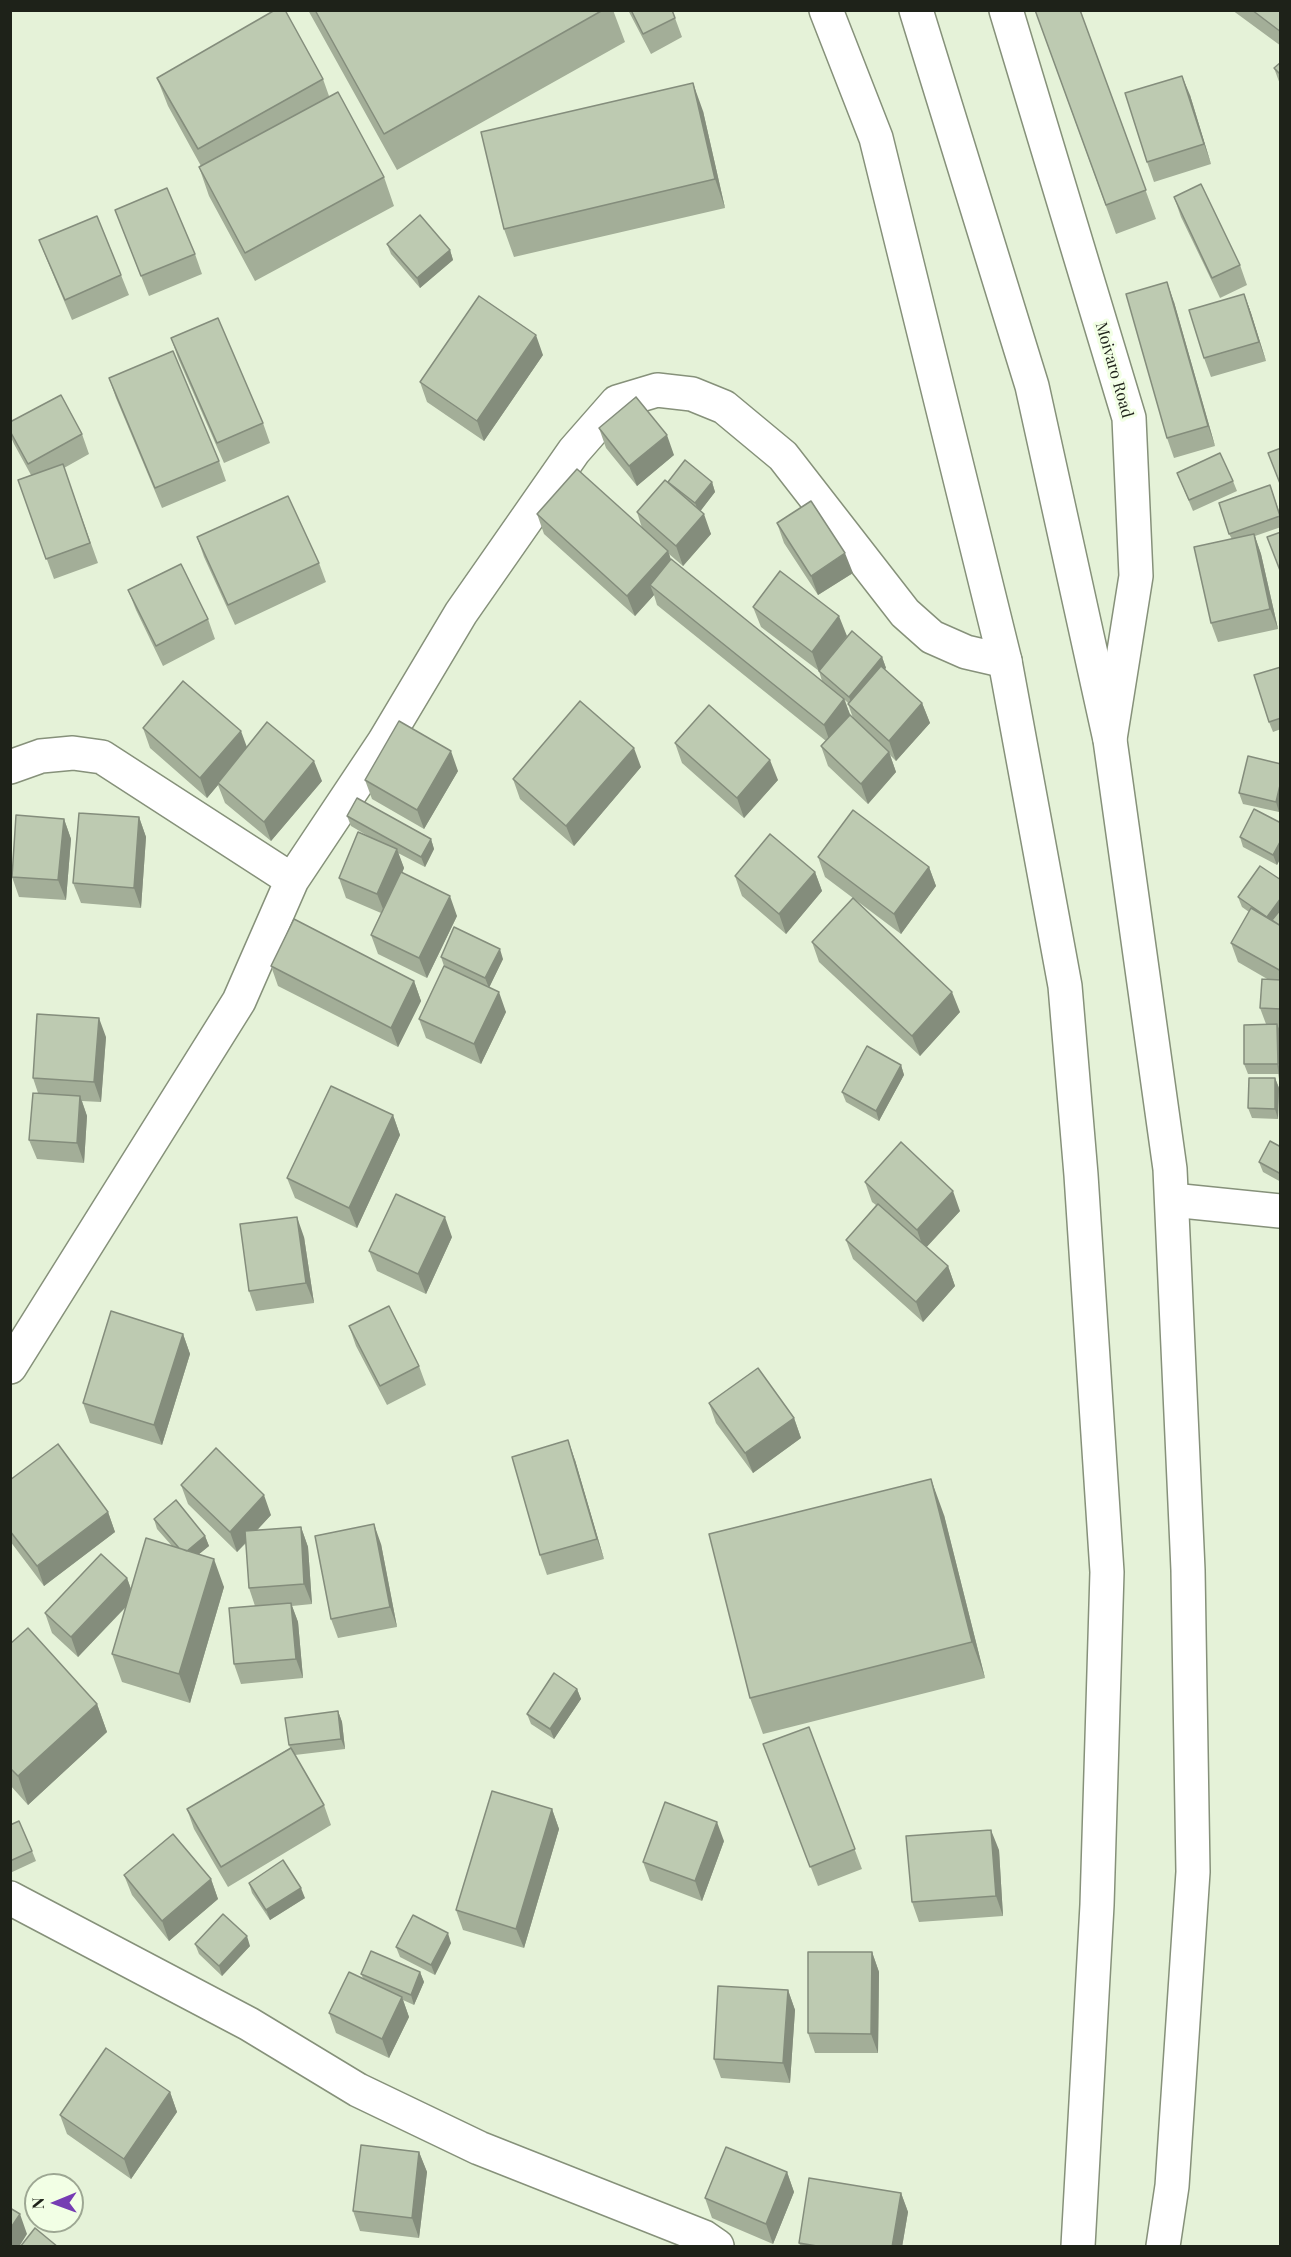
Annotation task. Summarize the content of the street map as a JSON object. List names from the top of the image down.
{
  "streets": {
    "main road": ["Moivaro Road"]
  },
  "north": "left"
}
